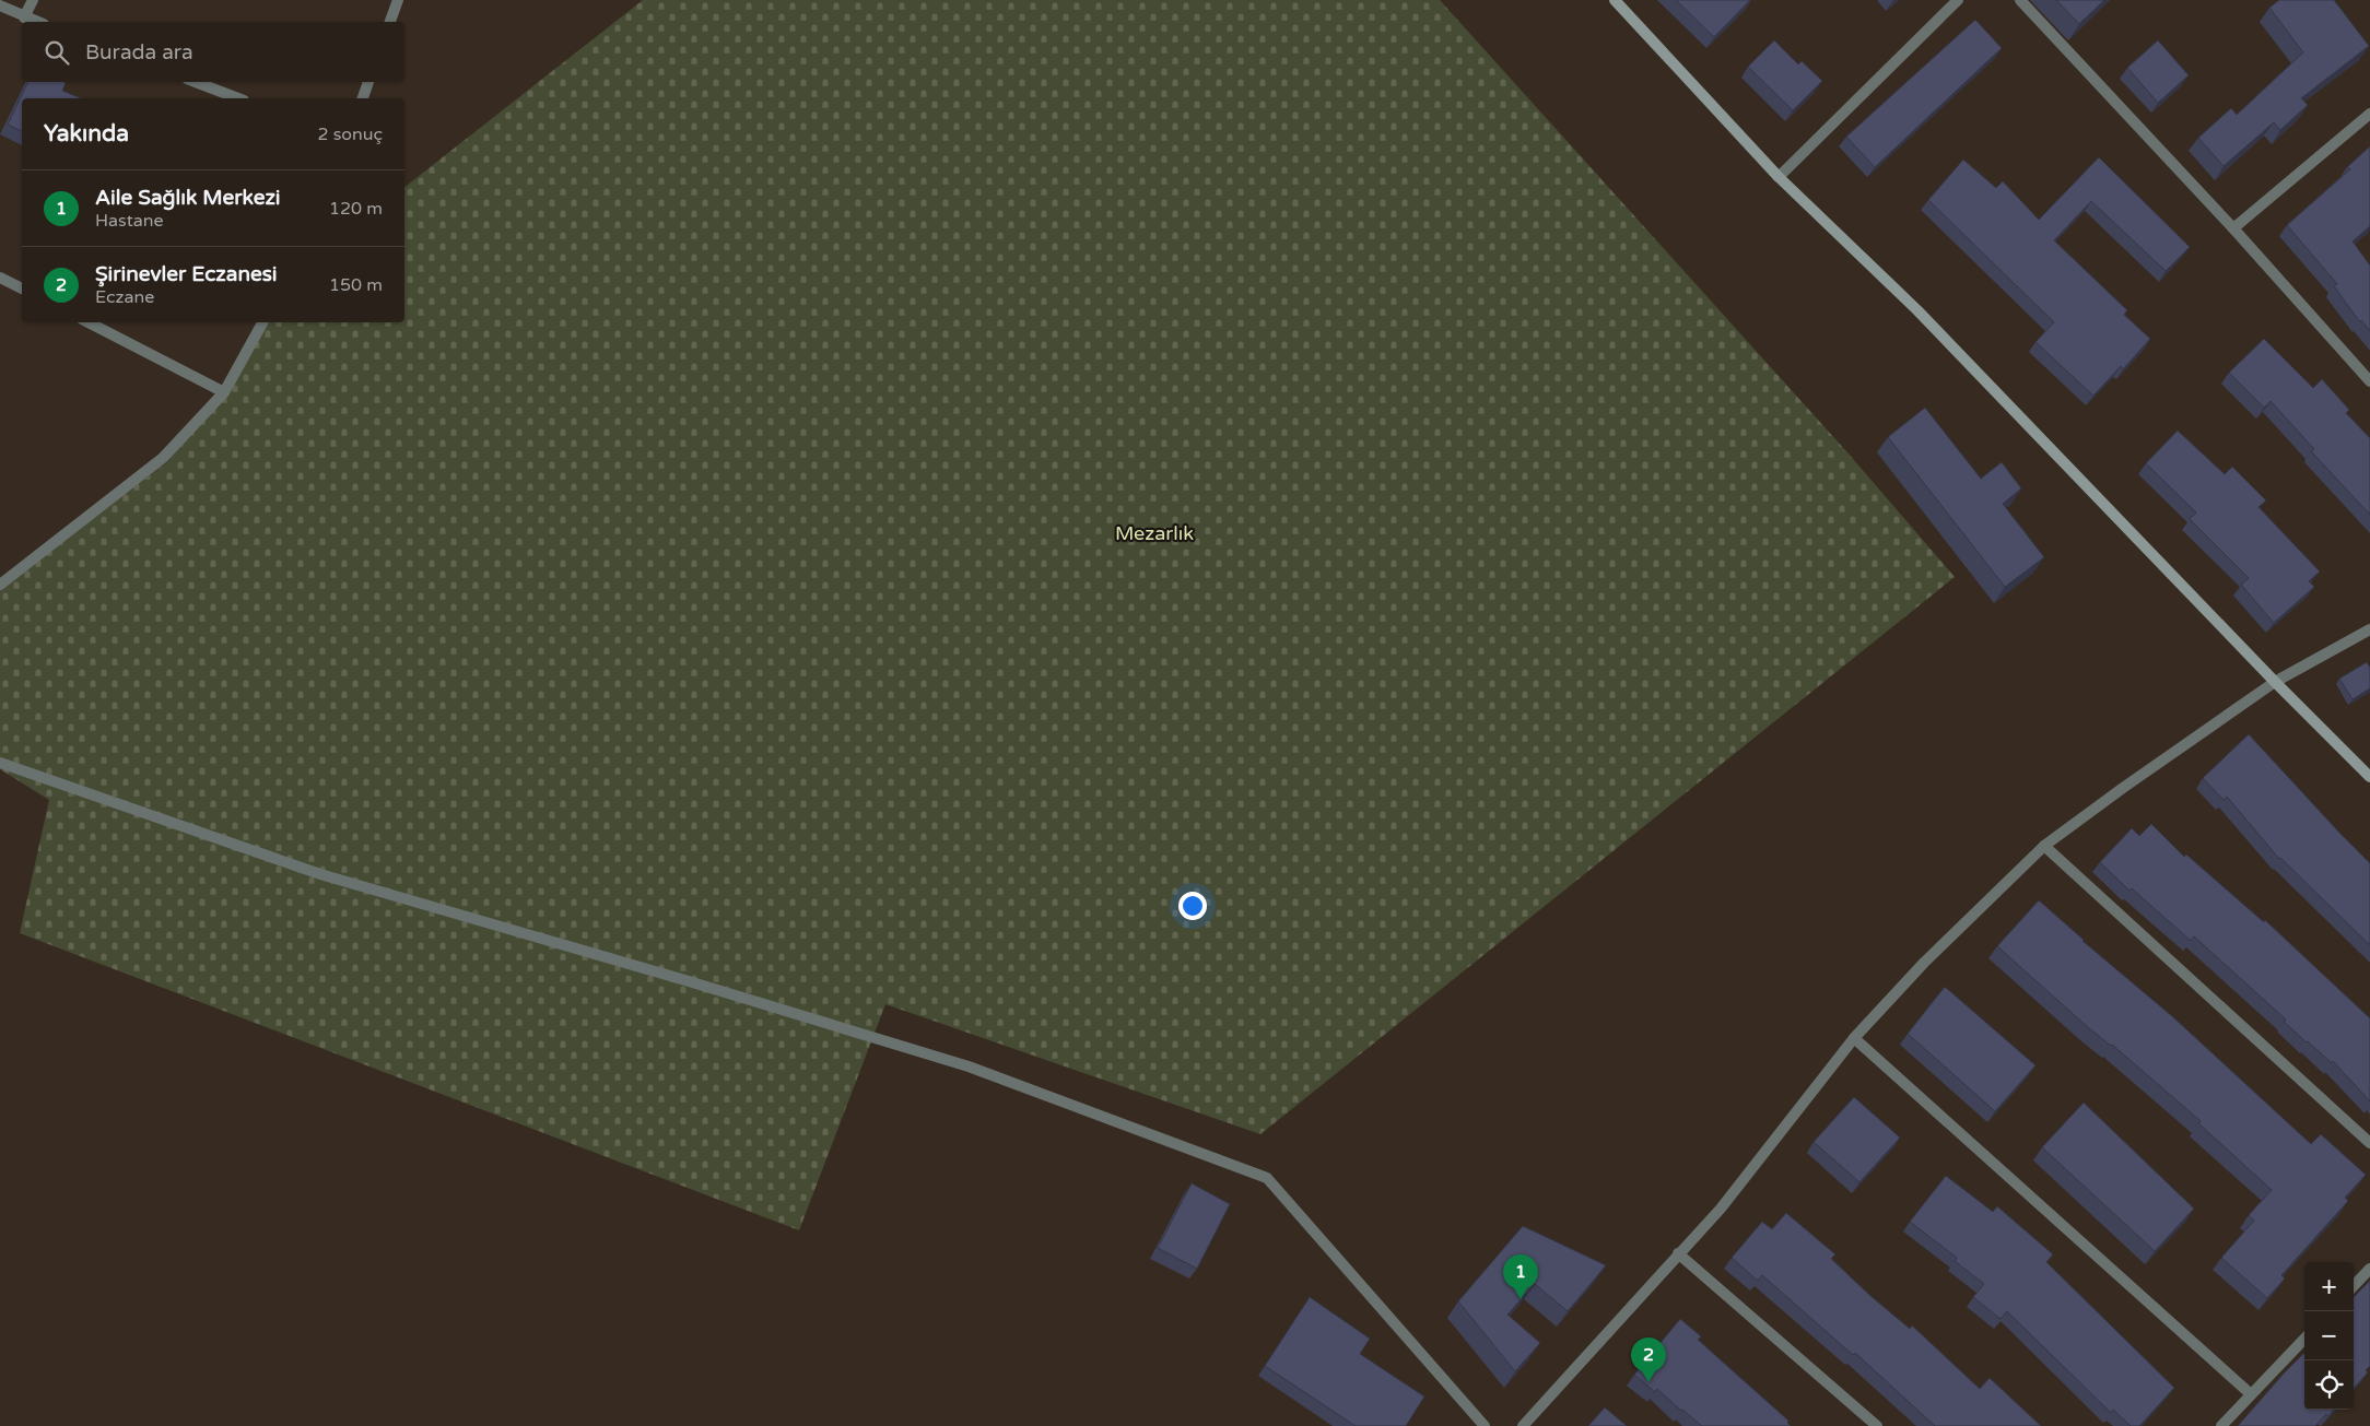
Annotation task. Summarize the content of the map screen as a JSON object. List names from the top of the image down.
{
  "parks": ["Mezarlık"],
  "page": {
    "search": "Burada ara",
    "heading": ["Yakında", "2 sonuç"],
    "list": [
      {
        "mark": "1",
        "name": "Aile Sağlık Merkezi",
        "note": "Hastane",
        "value": "120 m"
      },
      {
        "mark": "2",
        "name": "Şirinevler Eczanesi",
        "note": "Eczane",
        "value": "150 m"
      }
    ],
    "pins": ["1", "2"],
    "map_buttons": ["+", "−"]
  }
}
